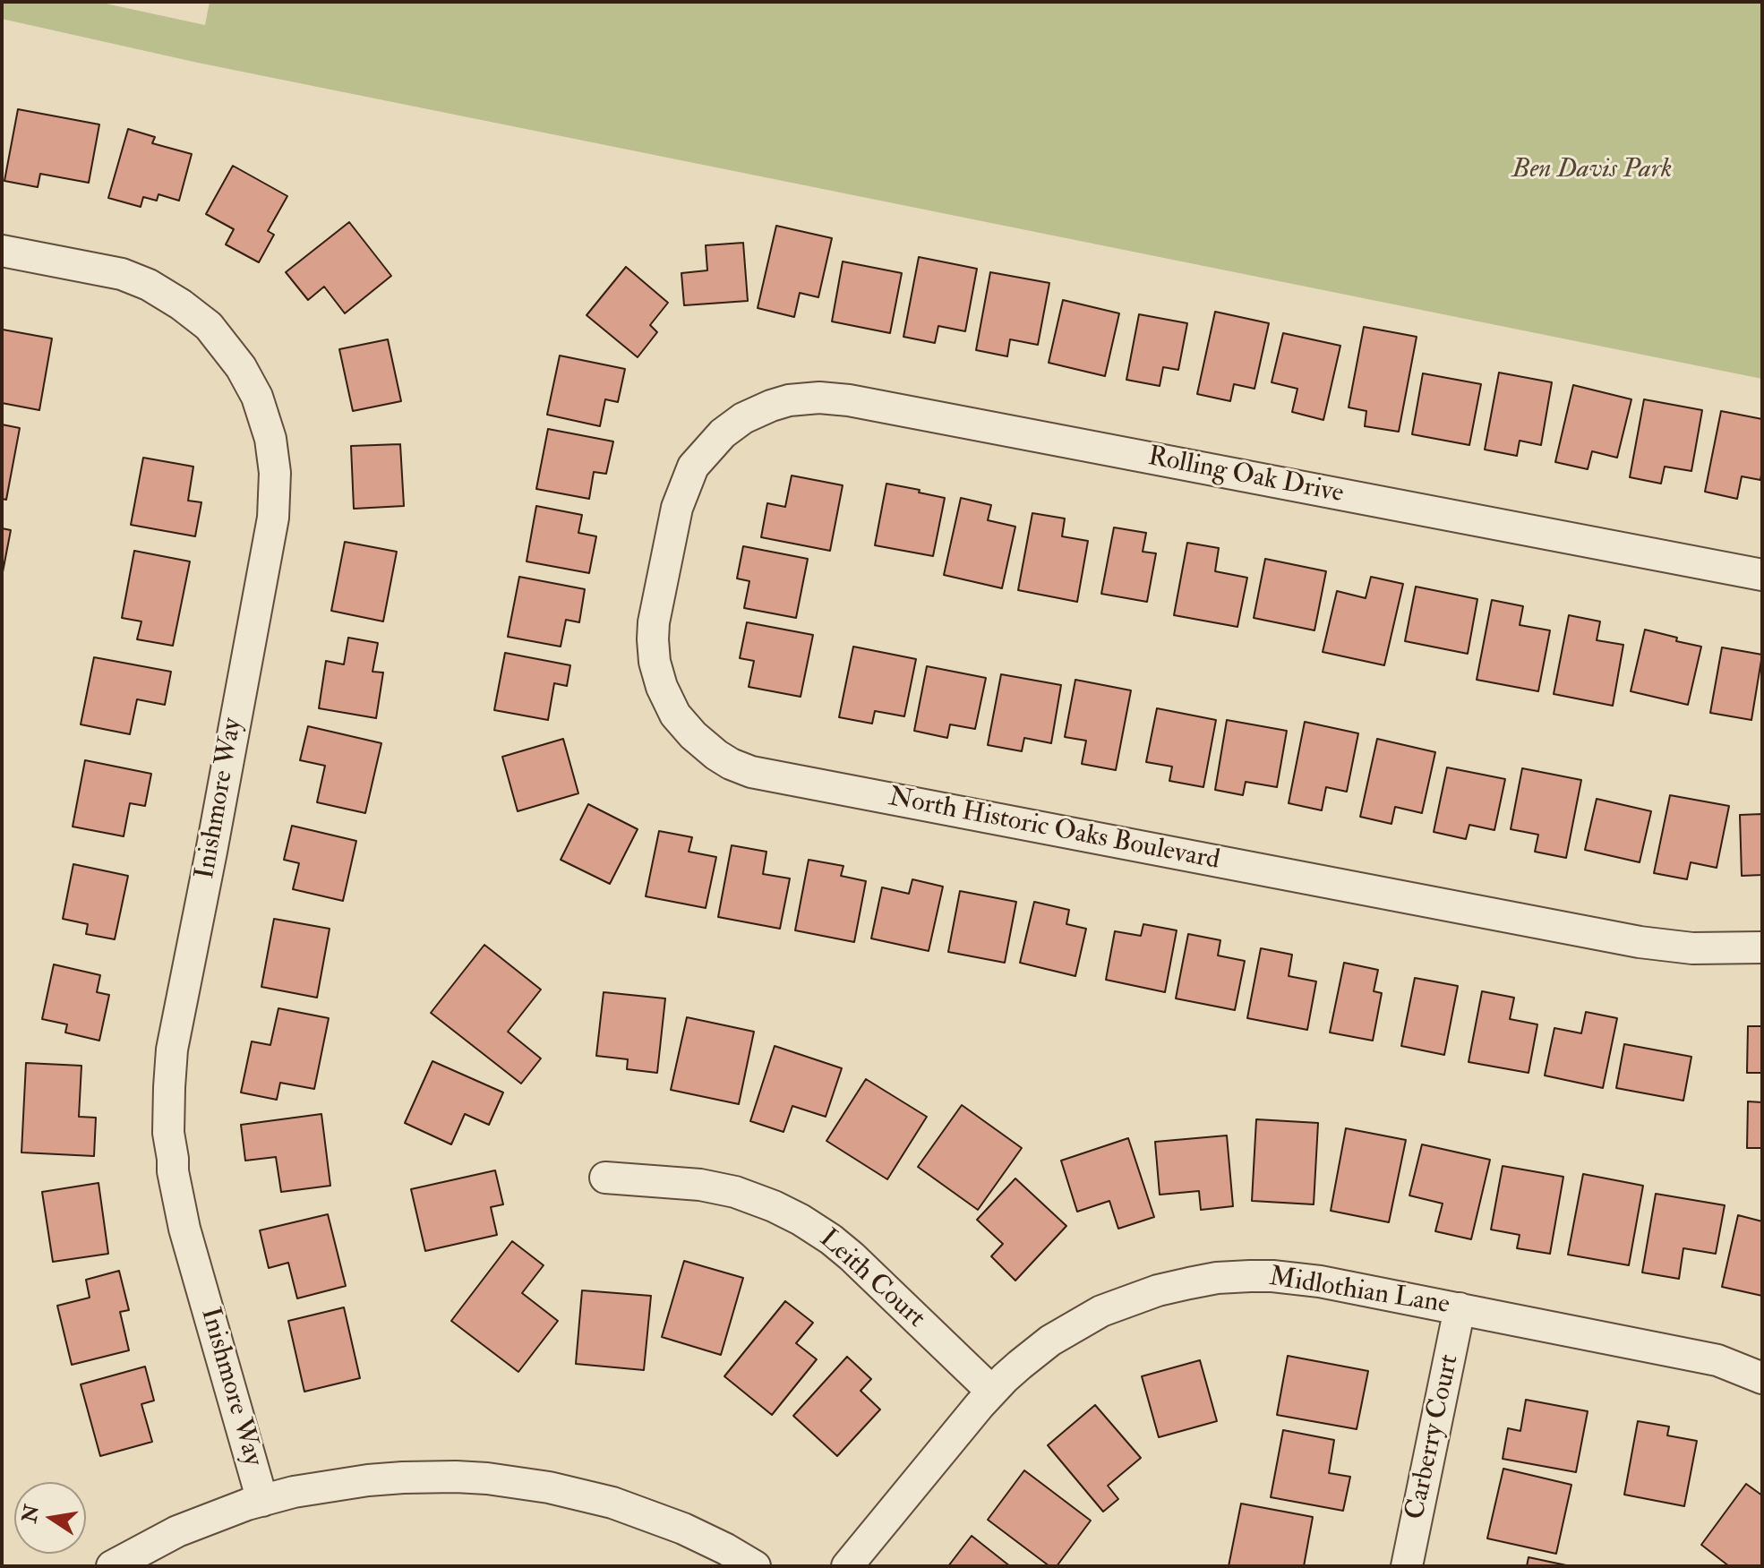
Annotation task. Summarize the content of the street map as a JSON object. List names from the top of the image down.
{
  "streets": {
    "street": [
      "Rolling Oak Drive",
      "Inishmore Way",
      "North Historic Oaks Boulevard",
      "Leith Court",
      "Midlothian Lane",
      "Carberry Court"
    ]
  },
  "crossings": [
    ["Rolling Oak Drive", "North Historic Oaks Boulevard"],
    ["Leith Court", "Midlothian Lane"],
    ["Midlothian Lane", "Carberry Court"]
  ],
  "parks": ["Ben Davis Park"],
  "north": "left"
}
